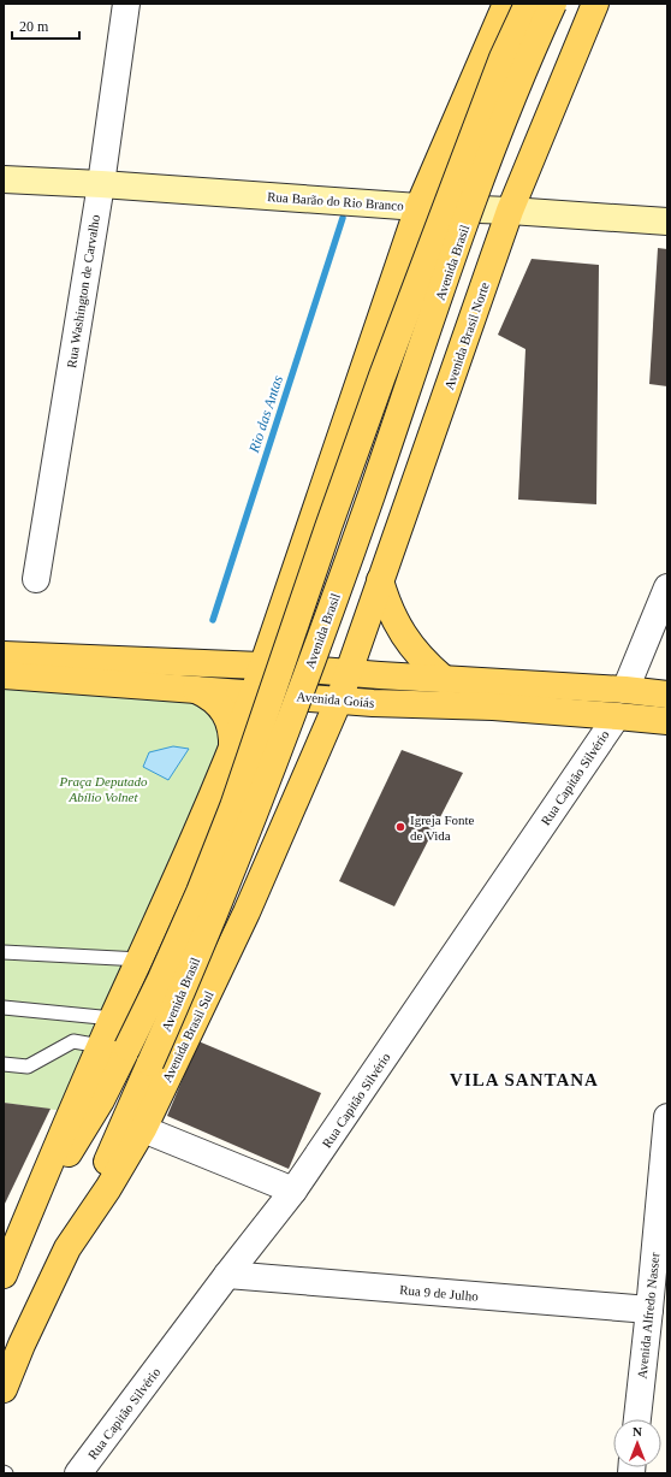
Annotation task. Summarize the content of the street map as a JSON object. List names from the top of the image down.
{
  "streets": {
    "main road": [
      "Rua Barão do Rio Branco",
      "Avenida Brasil",
      "Avenida Brasil Norte",
      "Avenida Goiás",
      "Avenida Brasil Sul"
    ],
    "street": [
      "Rua Washington de Carvalho",
      "Rua Capitão Silvério",
      "Rua 9 de Julho",
      "Avenida Alfredo Nasser"
    ]
  },
  "crossings": [
    ["Rua Barão do Rio Branco", "Rua Washington de Carvalho"],
    ["Rua Barão do Rio Branco", "Avenida Brasil Norte"],
    ["Avenida Brasil", "Avenida Brasil Sul"],
    ["Avenida Brasil Norte", "Avenida Goiás"],
    ["Avenida Brasil Norte", "Avenida Brasil Sul"],
    ["Avenida Goiás", "Rua Capitão Silvério"],
    ["Avenida Goiás", "Avenida Brasil Sul"],
    ["Rua Capitão Silvério", "Rua 9 de Julho"],
    ["Rua 9 de Julho", "Avenida Alfredo Nasser"]
  ],
  "districts": ["VILA SANTANA"],
  "water": ["Rio das Antas"],
  "parks": ["Praça Deputado Abílio Volnet"],
  "places": ["Igreja Fonte de Vida"],
  "scale_bar": "20 m",
  "north": "top"
}
